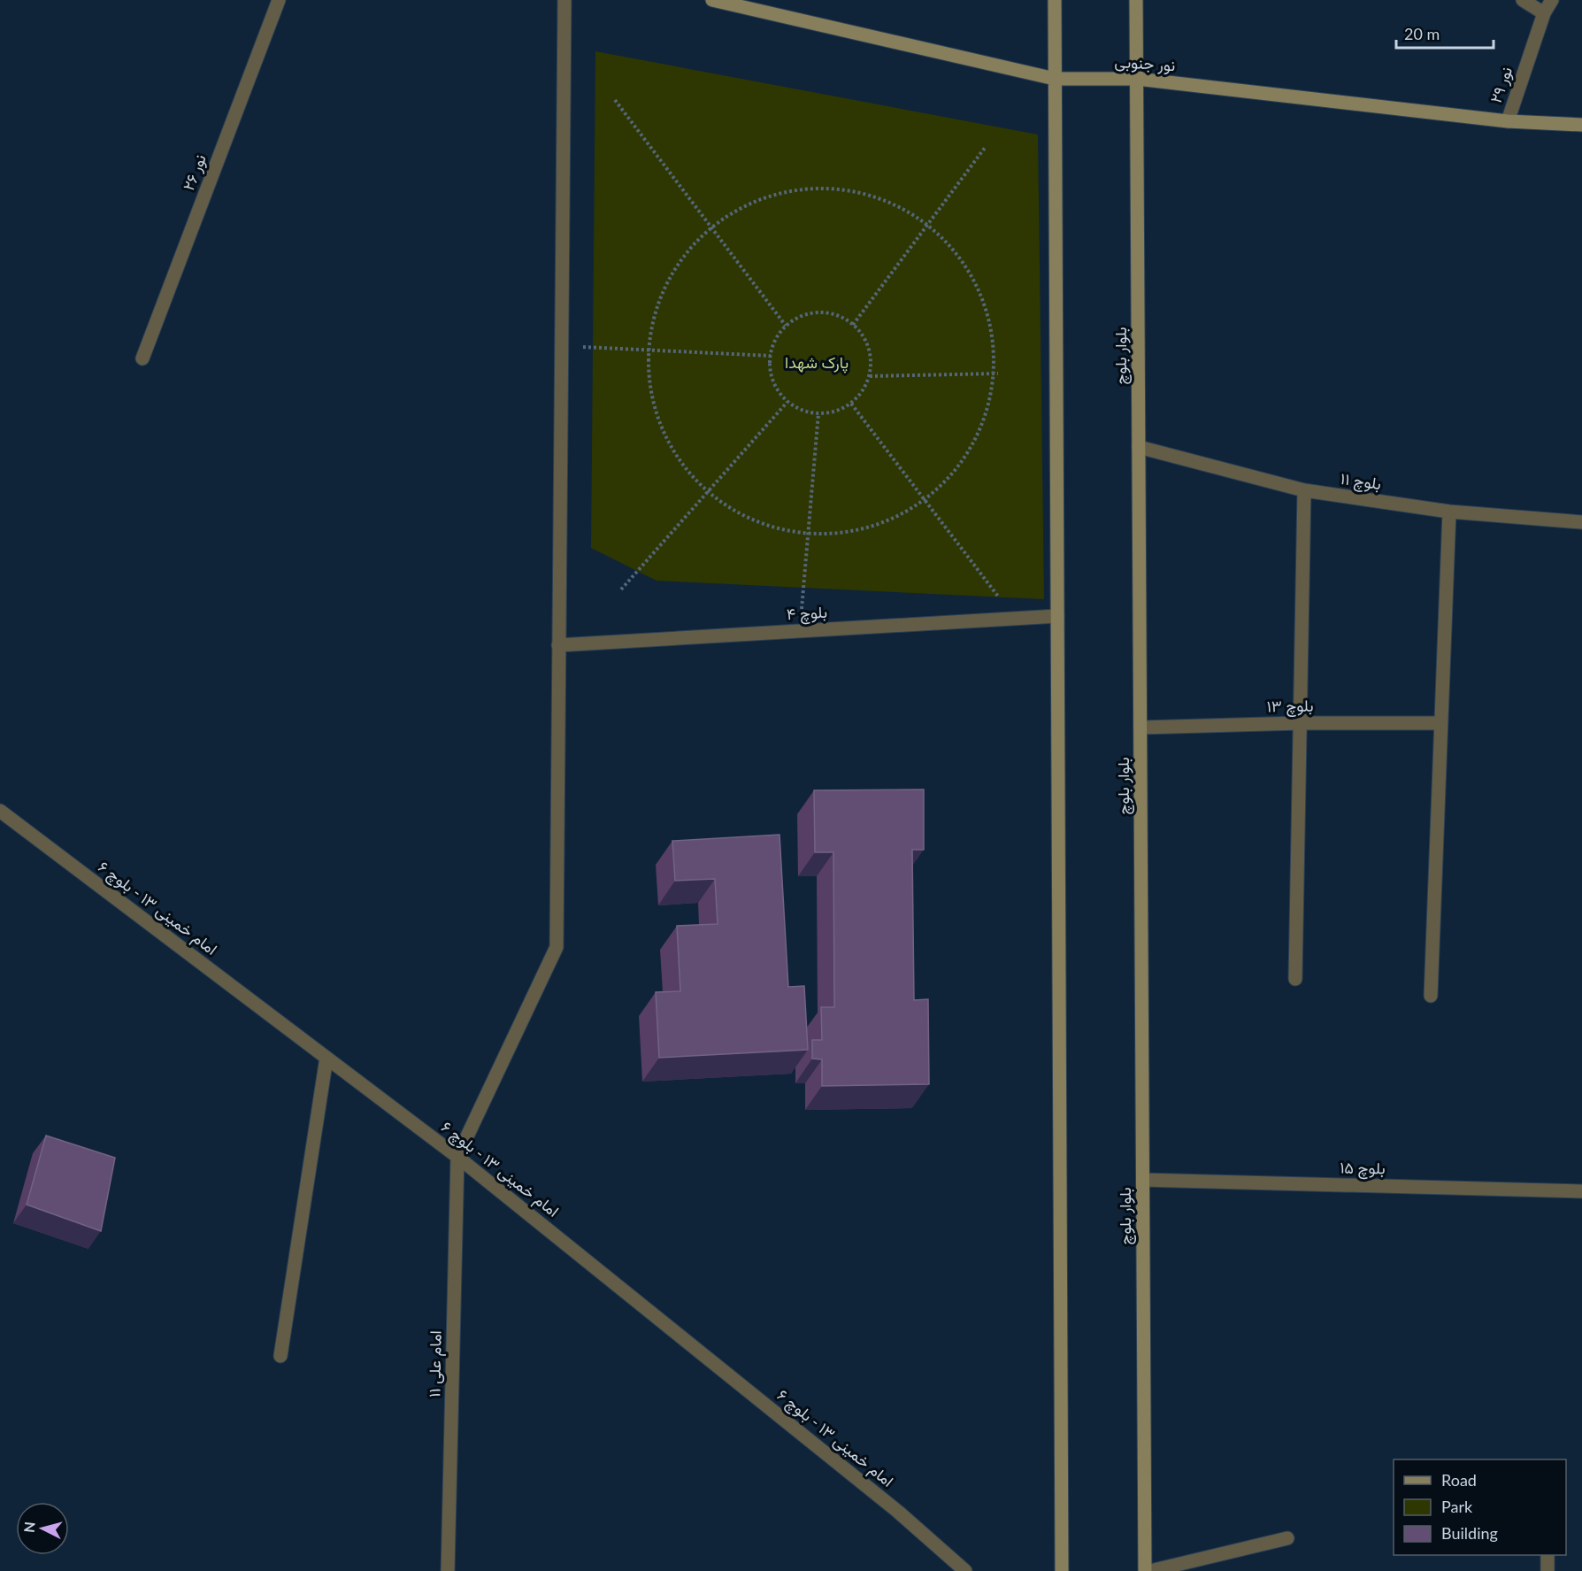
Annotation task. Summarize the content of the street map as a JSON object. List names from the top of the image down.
{
  "streets": {
    "main road": ["نور جنوبی", "بلوار بلوچ"],
    "street": [
      "نور ۲۹",
      "نور ۲۶",
      "بلوچ ۱۱",
      "بلوچ ۴",
      "بلوچ ۱۳",
      "امام خمینی ۱۳ - بلوچ ۶",
      "بلوچ ۱۵",
      "امام علی ۱۱"
    ]
  },
  "crossings": [
    ["نور جنوبی", "نور ۲۹"],
    ["نور جنوبی", "بلوار بلوچ"],
    ["بلوار بلوچ", "بلوچ ۱۱"],
    ["بلوار بلوچ", "بلوچ ۱۳"],
    ["بلوار بلوچ", "بلوچ ۱۵"],
    ["امام خمینی ۱۳ - بلوچ ۶", "امام علی ۱۱"]
  ],
  "parks": ["پارک شهدا"],
  "legend": ["Road", "Park", "Building"],
  "scale_bar": "20 m",
  "north": "left"
}
